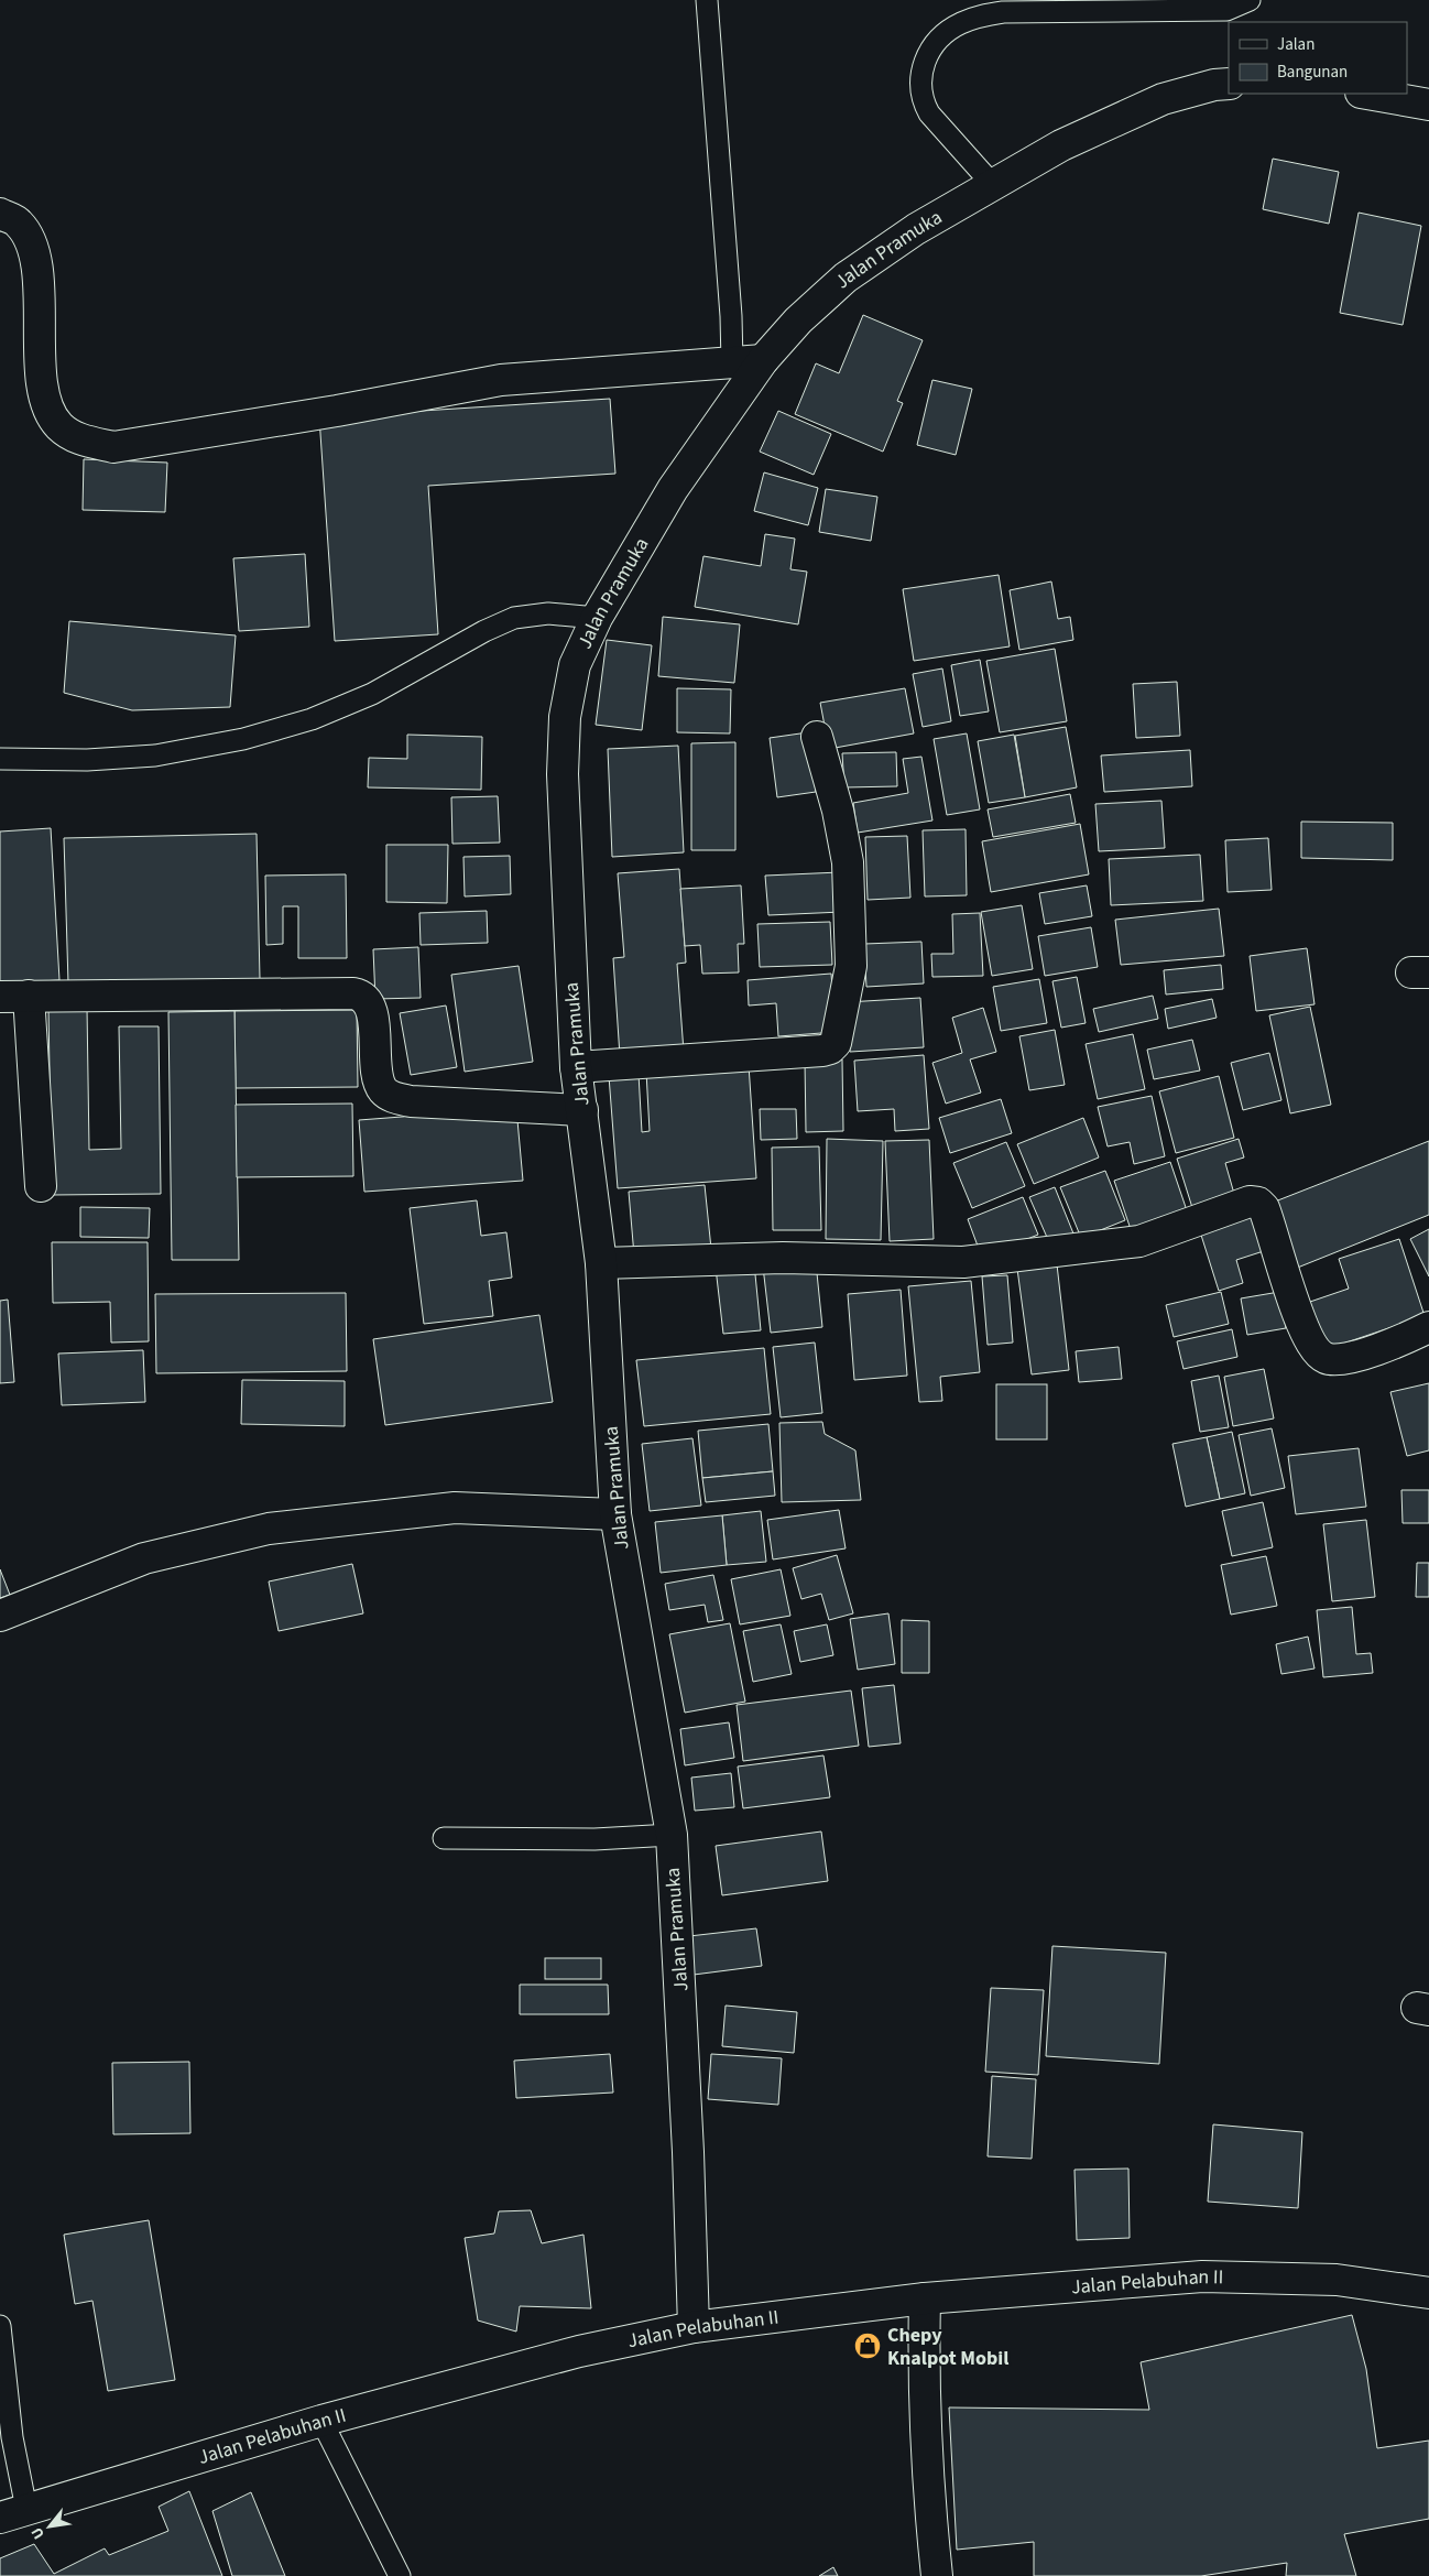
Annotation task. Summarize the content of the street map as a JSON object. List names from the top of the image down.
{
  "streets": {
    "street": ["Jalan Pramuka", "Jalan Pelabuhan II"]
  },
  "crossings": [
    ["Jalan Pramuka", "Jalan Pelabuhan II"]
  ],
  "places": {
    "shop": ["Chepy Knalpot Mobil"]
  },
  "legend": ["Jalan", "Bangunan"],
  "north": "bottom left"
}
